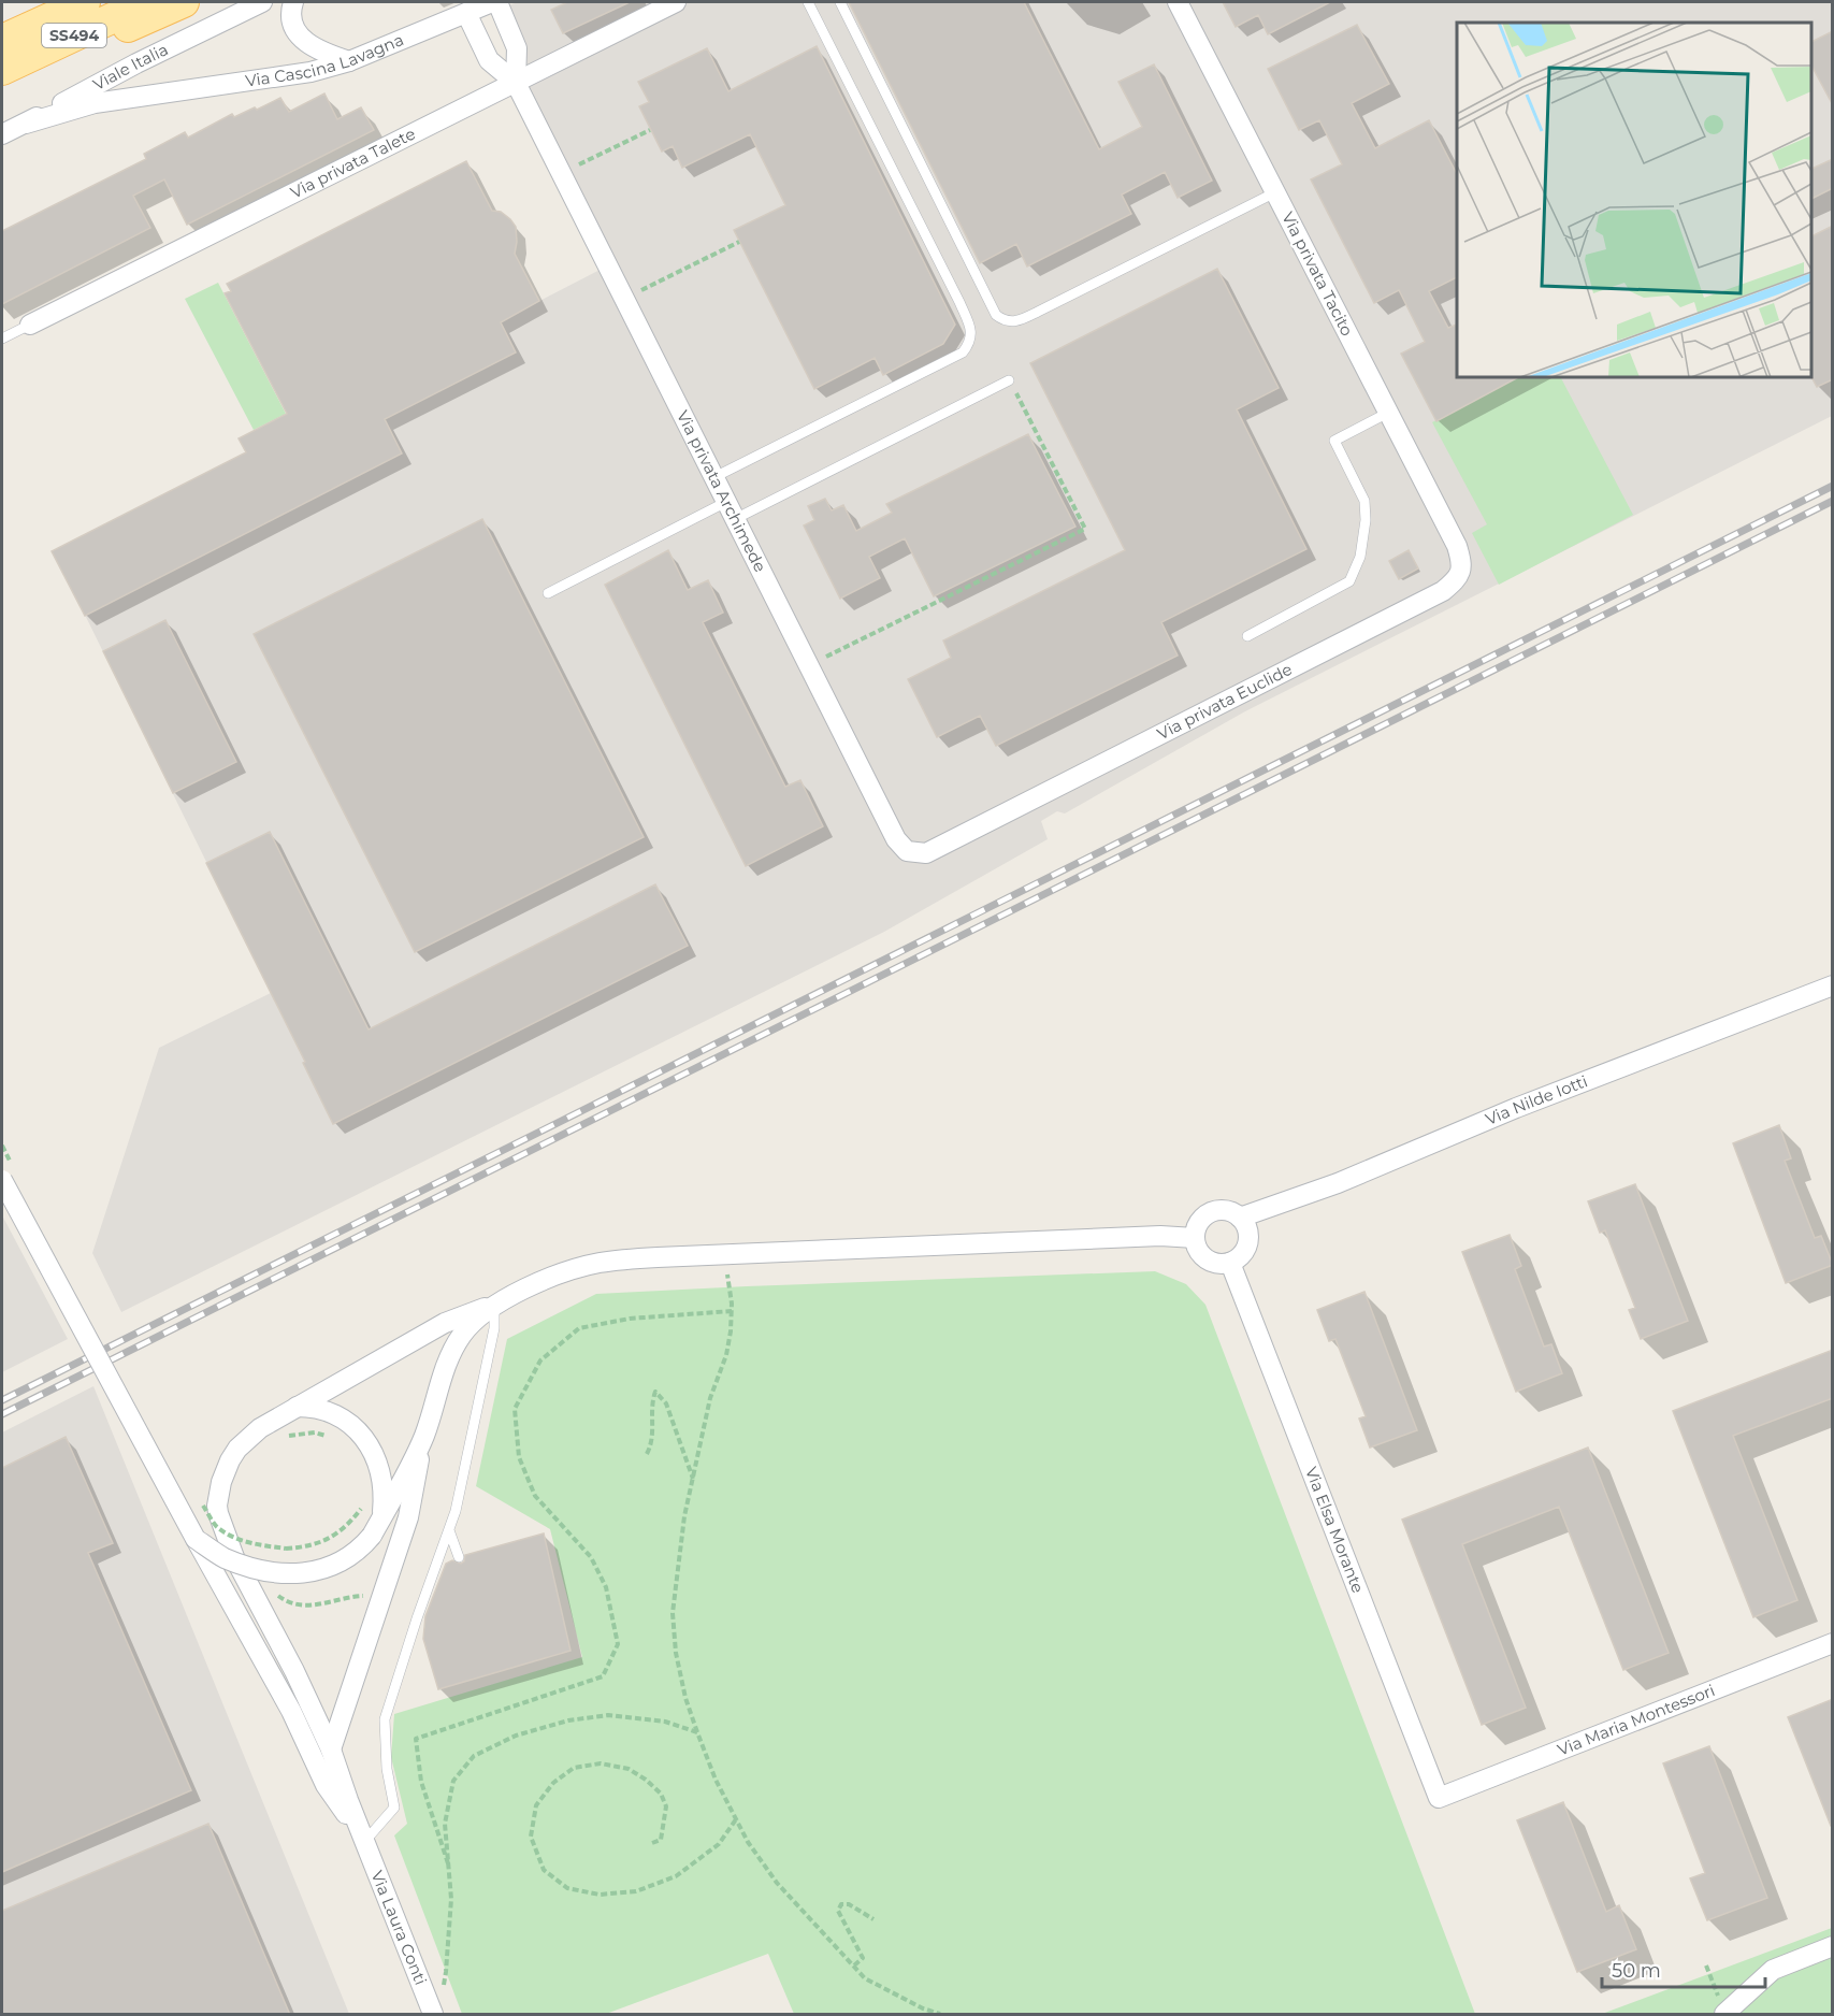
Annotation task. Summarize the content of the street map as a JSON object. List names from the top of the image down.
{
  "streets": {
    "main road": ["SS494"],
    "street": [
      "Via Cascina Lavagna",
      "Viale Italia",
      "Via privata Talete",
      "Via privata Tacito",
      "Via privata Archimede",
      "Via privata Euclide",
      "Via Nilde Iotti",
      "Via Elsa Morante",
      "Via Maria Montessori",
      "Via Laura Conti"
    ]
  },
  "crossings": [
    ["Via Cascina Lavagna", "Viale Italia"],
    ["Via privata Talete", "Via privata Archimede"],
    ["Via privata Tacito", "Via privata Euclide"],
    ["Via privata Archimede", "Via privata Euclide"],
    ["Via Nilde Iotti", "Via Elsa Morante"],
    ["Via Elsa Morante", "Via Maria Montessori"]
  ],
  "scale_bar": "50 m"
}
